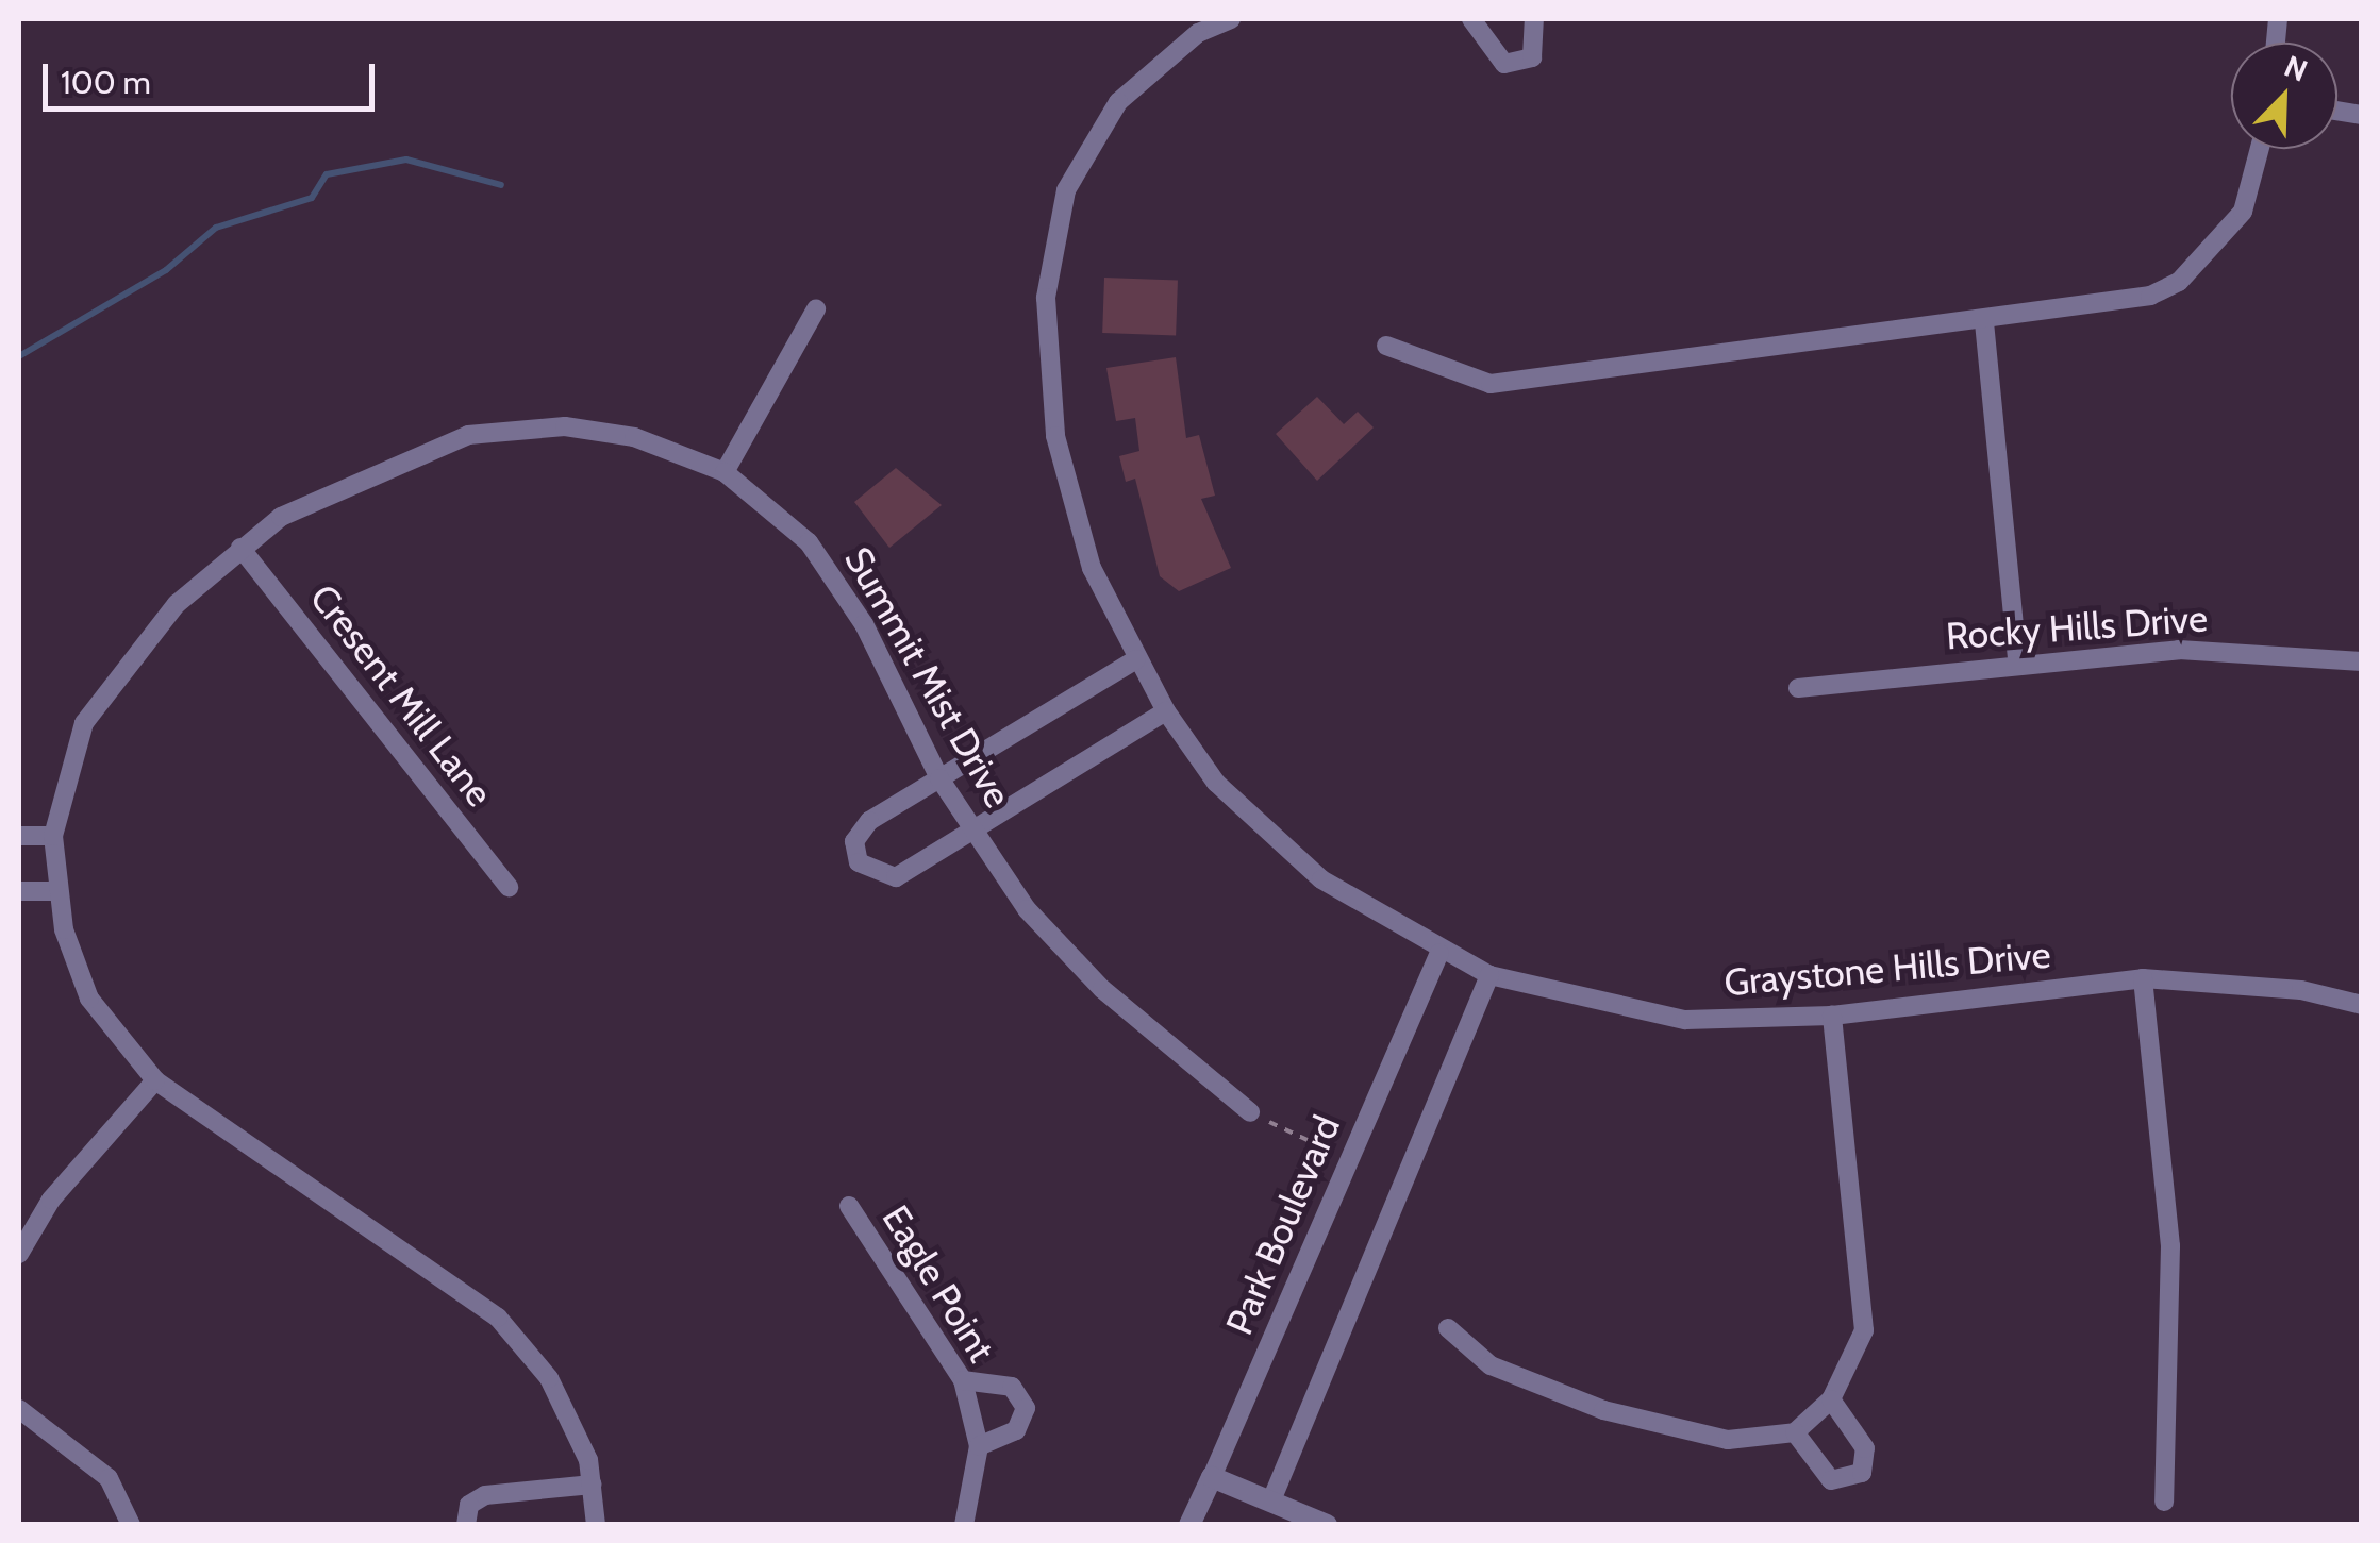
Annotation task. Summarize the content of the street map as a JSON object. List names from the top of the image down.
{
  "streets": {
    "street": [
      "Rocky Hills Drive",
      "Summit Mist Drive",
      "Cresent Mill Lane",
      "Graystone Hills Drive",
      "Park Boulevard",
      "Eagle Point"
    ]
  },
  "crossings": [
    ["Summit Mist Drive", "Cresent Mill Lane"],
    ["Graystone Hills Drive", "Park Boulevard"]
  ],
  "scale_bar": "100 m",
  "north": "top right"
}
